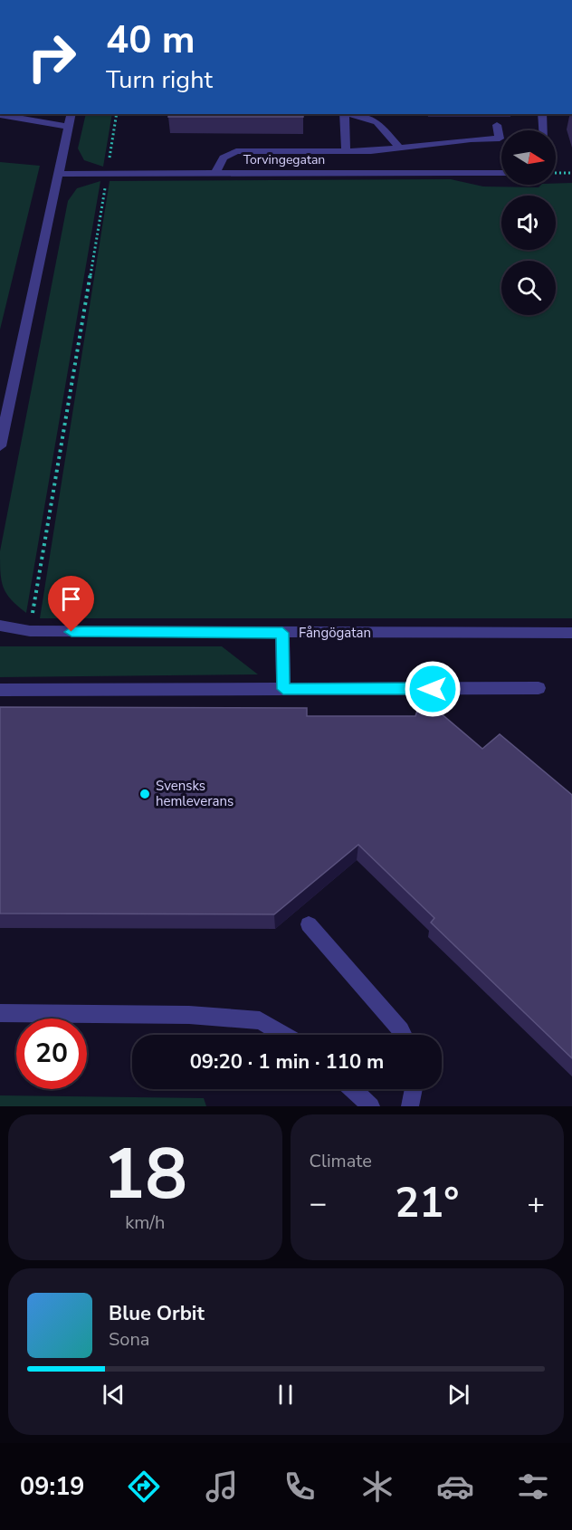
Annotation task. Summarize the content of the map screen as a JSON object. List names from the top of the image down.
{
  "streets": {
    "street": ["Torvingegatan", "Fångögatan"]
  },
  "places": ["Svensks hemleverans"],
  "north": "right",
  "page": {
    "turn": ["40 m", "Turn right"],
    "limit": "20",
    "trip": "09:20 · 1 min · 110 m",
    "tile": [
      ["18", "km/h"],
      "Climate"
    ],
    "heat": ["−", "21°", "+"],
    "song": ["Blue Orbit", "Sona"],
    "tabs": "09:19"
  }
}
